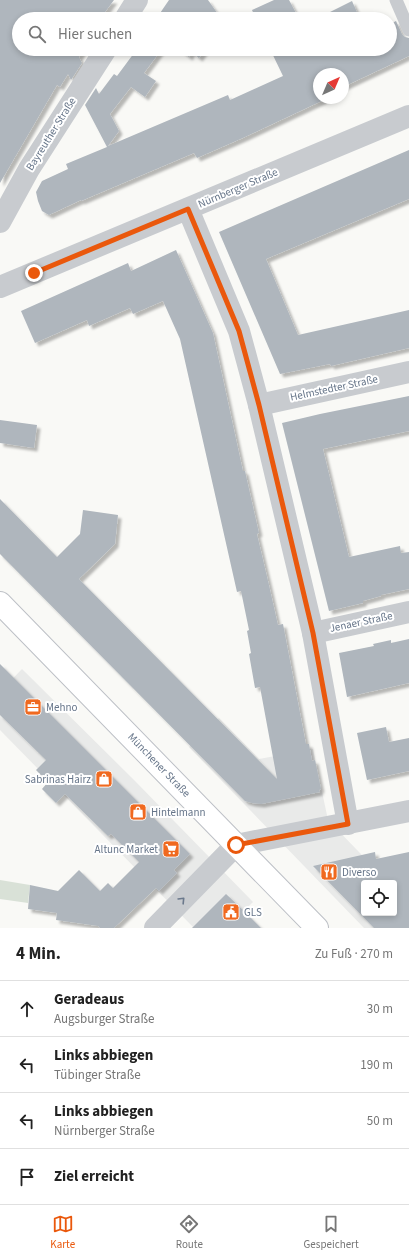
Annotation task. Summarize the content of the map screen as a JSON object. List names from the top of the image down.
{
  "streets": {
    "street": [
      "Bayreuther Straße",
      "Nürnberger Straße",
      "Helmstedter Straße",
      "Jenaer Straße",
      "Münchener Straße"
    ]
  },
  "places": {
    "office": ["Mehno"],
    "shop": ["Sabrinas Hairz", "Hintelmann"],
    "supermarket": ["Altunc Market"],
    "restaurant": ["Diverso"],
    "public building": ["GLS"]
  },
  "north": "top right",
  "page": {
    "search": "Hier suchen",
    "heading": ["4 Min.", "Zu Fuß · 270 m"],
    "list": [
      ["Geradeaus", "Augsburger Straße", "30 m"],
      ["Links abbiegen", "Tübinger Straße", "190 m"],
      ["Links abbiegen", "Nürnberger Straße", "50 m"],
      "Ziel erreicht"
    ],
    "nav": ["Karte", "Route", "Gespeichert"]
  }
}
